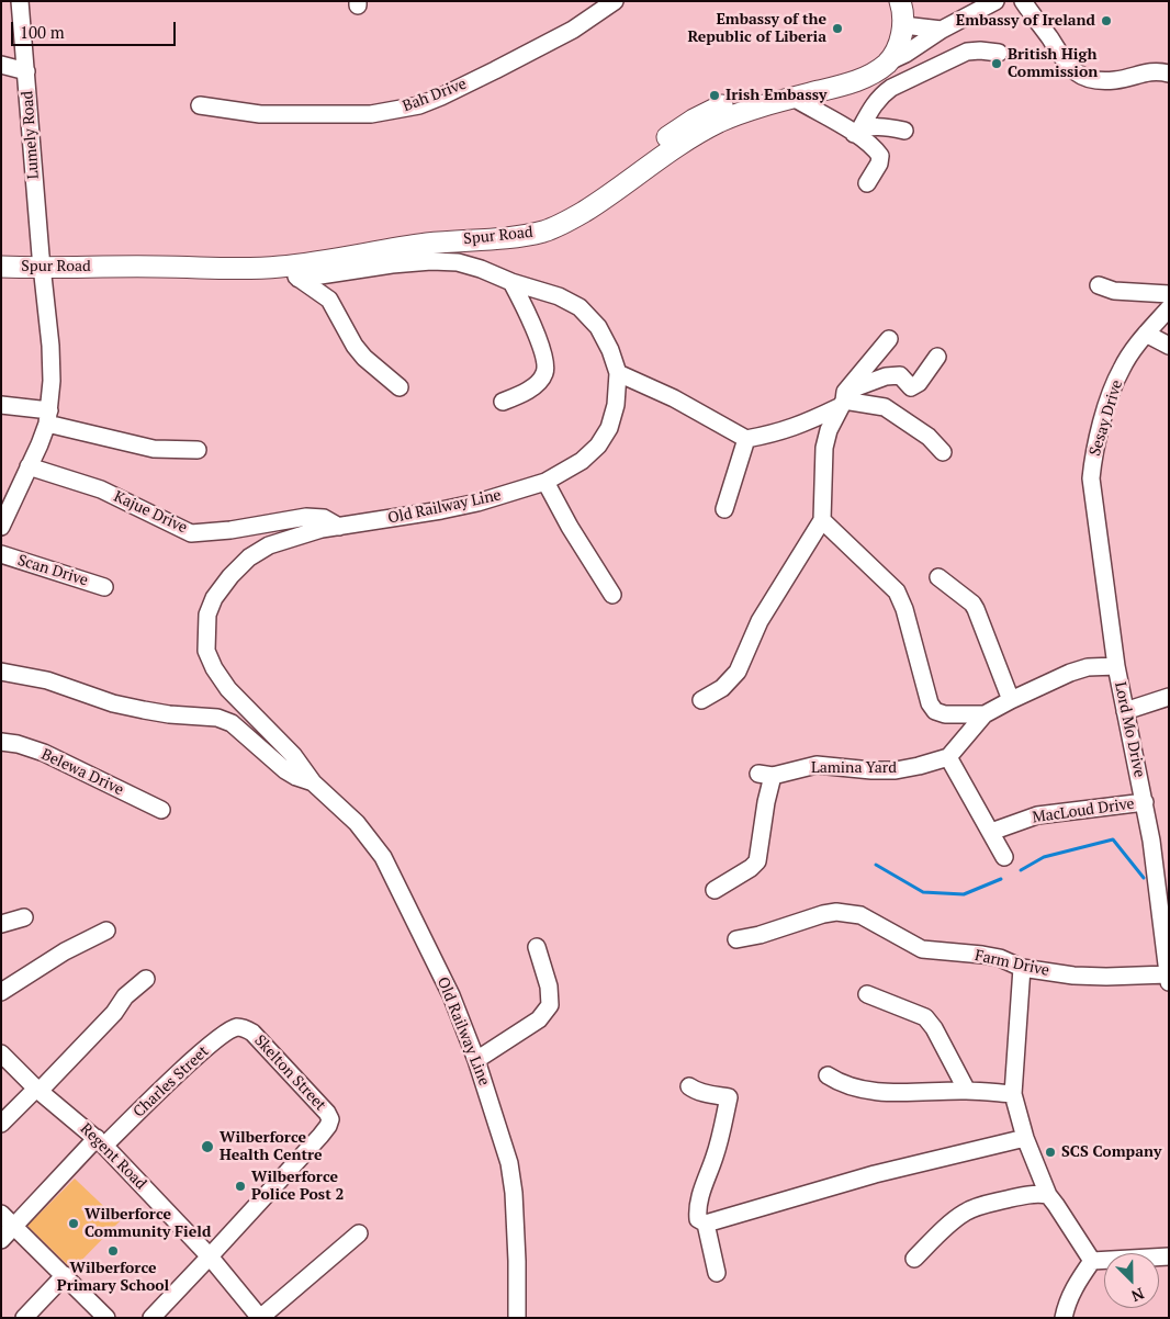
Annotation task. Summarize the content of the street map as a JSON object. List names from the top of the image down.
{
  "streets": {
    "main road": ["Spur Road"],
    "street": [
      "Bah Drive",
      "Lumely Road",
      "Sesay Drive",
      "Old Railway Line",
      "Kajue Drive",
      "Scan Drive",
      "Lord Mo Drive",
      "Lamina Yard",
      "Belewa Drive",
      "MacLoud Drive",
      "Farm Drive",
      "Skelton Street",
      "Charles Street",
      "Regent Road"
    ]
  },
  "crossings": [
    ["Lumely Road", "Spur Road"],
    ["Lumely Road", "Kajue Drive"],
    ["Sesay Drive", "Lord Mo Drive"],
    ["Old Railway Line", "Kajue Drive"],
    ["Lord Mo Drive", "MacLoud Drive"],
    ["Lord Mo Drive", "Farm Drive"],
    ["Skelton Street", "Charles Street"],
    ["Skelton Street", "Regent Road"],
    ["Charles Street", "Regent Road"]
  ],
  "places": [
    "Embassy of Ireland",
    "Embassy of the Republic of Liberia",
    "British High Commission",
    "Irish Embassy",
    "Wilberforce Health Centre",
    "SCS Company",
    "Wilberforce Police Post 2",
    "Wilberforce Community Field",
    "Wilberforce Primary School"
  ],
  "scale_bar": "100 m",
  "north": "bottom right"
}
